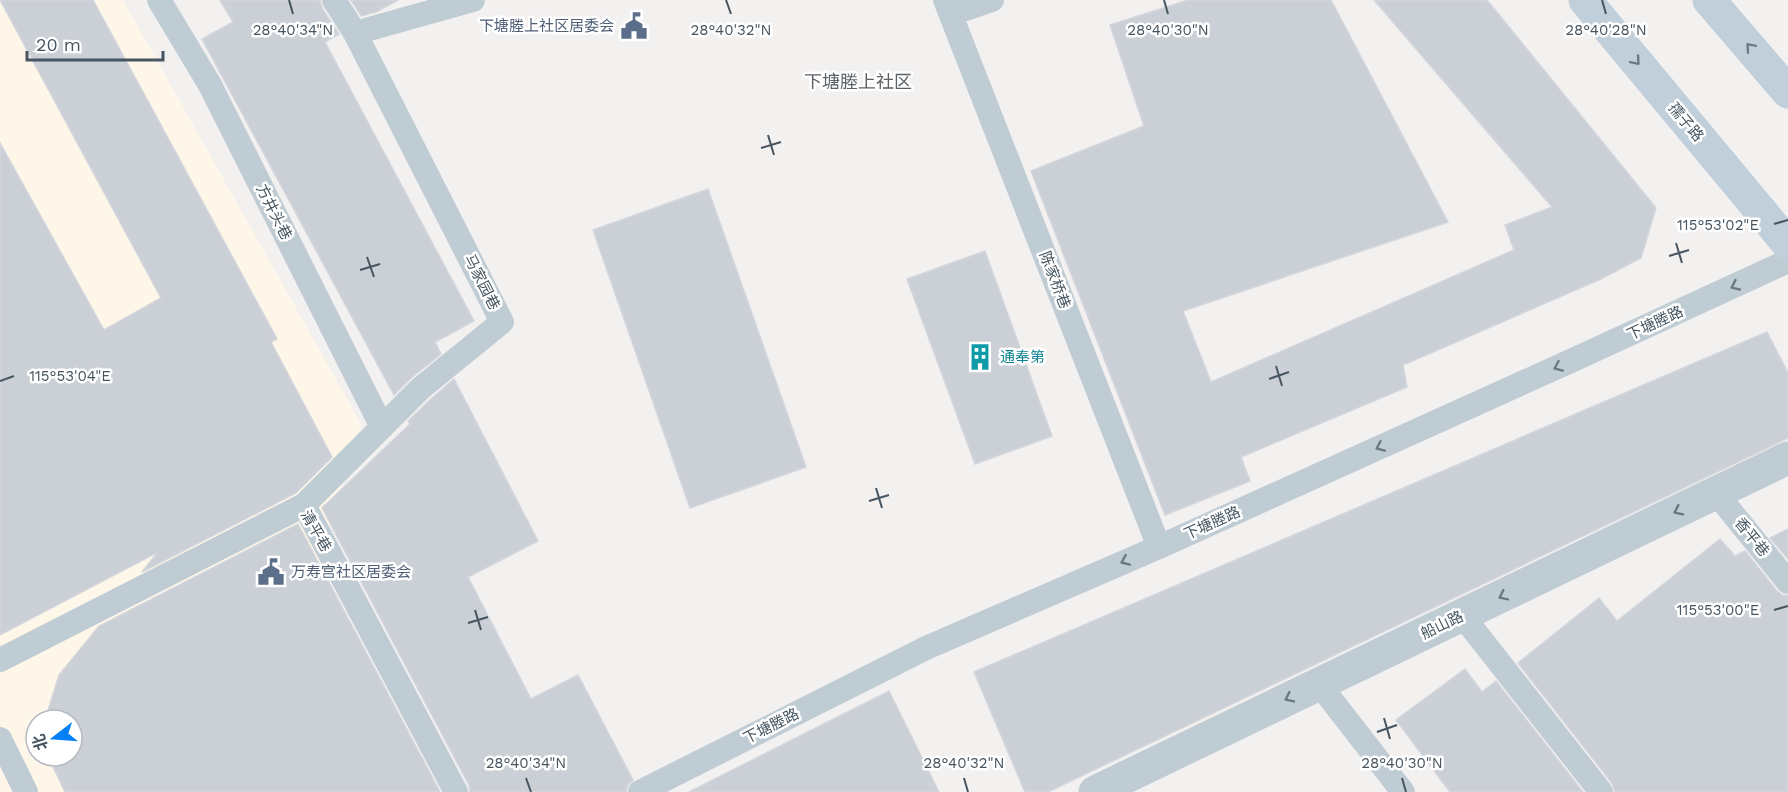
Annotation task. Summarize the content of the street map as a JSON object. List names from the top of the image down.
{
  "streets": {
    "main road": ["孺子路"],
    "street": ["船山路"],
    "lane": [
      "方井头巷",
      "陈家桥巷",
      "马家园巷",
      "下塘塍路",
      "清平巷",
      "香平巷"
    ]
  },
  "crossings": [
    ["方井头巷", "马家园巷"],
    ["陈家桥巷", "下塘塍路"],
    ["马家园巷", "清平巷"],
    ["香平巷", "船山路"]
  ],
  "one_way": ["下塘塍路", "船山路"],
  "districts": ["下塘塍上社区"],
  "places": {
    "public building": ["下塘塍上社区居委会", "万寿宫社区居委会"],
    "building": ["通奉第"]
  },
  "scale_bar": "20 m",
  "north": "left",
  "coordinates": [
    "28°40'34\"N",
    "28°40'32\"N",
    "28°40'30\"N",
    "28°40'28\"N",
    "115°53'02\"E",
    "115°53'04\"E",
    "115°53'00\"E"
  ]
}
